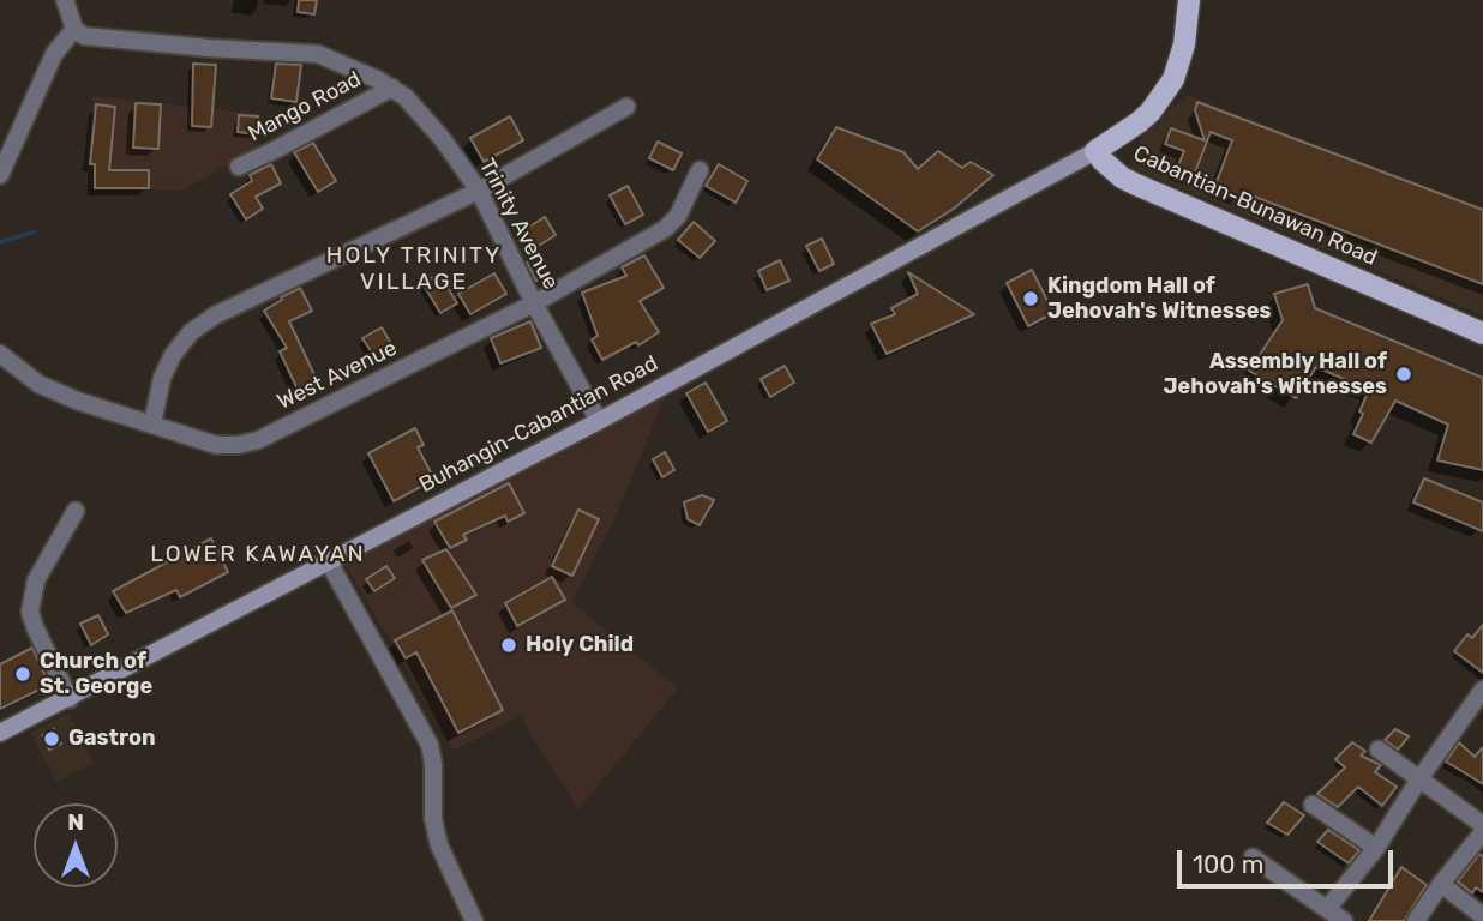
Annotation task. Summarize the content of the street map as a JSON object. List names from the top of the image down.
{
  "streets": {
    "main road": ["Cabantian-Bunawan Road", "Buhangin-Cabantian Road"],
    "street": ["Mango Road", "Trinity Avenue", "West Avenue"]
  },
  "crossings": [
    ["Mango Road", "Trinity Avenue"],
    ["Cabantian-Bunawan Road", "Buhangin-Cabantian Road"],
    ["Trinity Avenue", "West Avenue"],
    ["Trinity Avenue", "Buhangin-Cabantian Road"]
  ],
  "districts": ["HOLY TRINITY VILLAGE", "LOWER KAWAYAN"],
  "places": [
    "Kingdom Hall of Jehovah's Witnesses",
    "Assembly Hall of Jehovah's Witnesses",
    "Holy Child",
    "Church of St. George",
    "Gastron"
  ],
  "scale_bar": "100 m",
  "north": "top"
}
